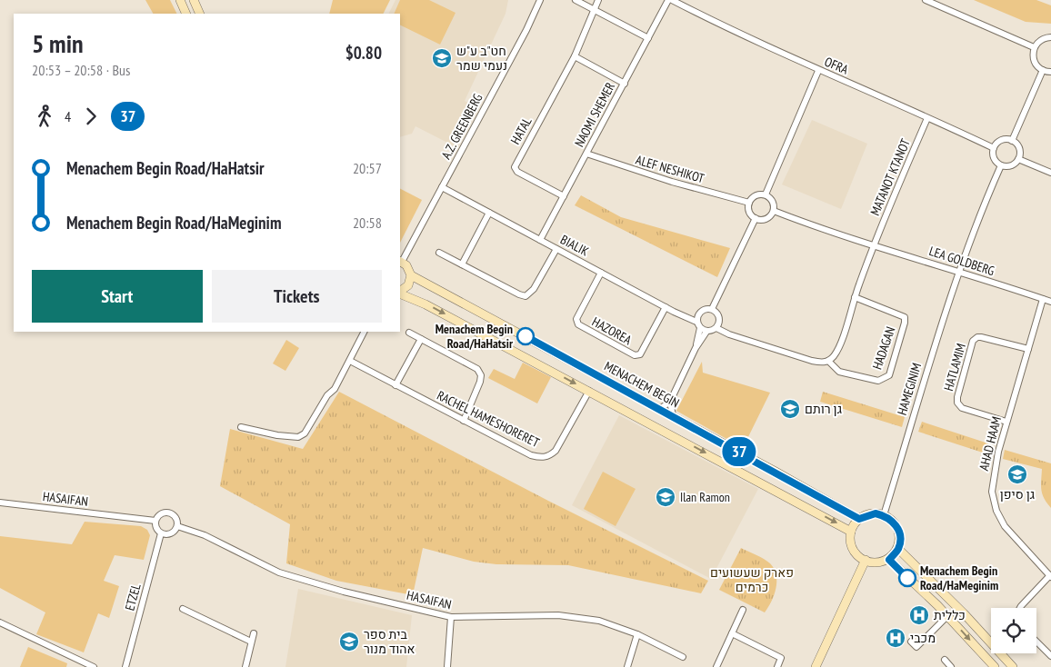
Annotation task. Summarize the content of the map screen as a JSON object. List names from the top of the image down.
{
  "streets": {
    "main road": ["MENACHEM BEGIN"],
    "street": [
      "OFRA",
      "NAOMI SHEMER",
      "A.Z. GREENBERG",
      "HATAL",
      "ALEF NESHIKOT",
      "MATANOT KTANOT",
      "BIALIK",
      "LEA GOLDBERG",
      "HAZOREA",
      "HADAGAN",
      "HATLAMIM",
      "HAMEGINIM",
      "RACHEL HAMESHORERET",
      "AHAD HAAM",
      "HASAIFAN",
      "ETZEL"
    ]
  },
  "crossings": [
    ["OFRA", "MATANOT KTANOT"],
    ["OFRA", "HAMEGINIM"],
    ["NAOMI SHEMER", "HATAL"],
    ["NAOMI SHEMER", "ALEF NESHIKOT"],
    ["NAOMI SHEMER", "BIALIK"],
    ["A.Z. GREENBERG", "BIALIK"],
    ["MATANOT KTANOT", "LEA GOLDBERG"],
    ["BIALIK", "HAZOREA"],
    ["LEA GOLDBERG", "HAMEGINIM"],
    ["LEA GOLDBERG", "AHAD HAAM"],
    ["HATLAMIM", "AHAD HAAM"],
    ["MENACHEM BEGIN", "HAMEGINIM"],
    ["HASAIFAN", "ETZEL"]
  ],
  "parks": ["פארק שעשועים כרמים"],
  "places": {
    "school or university": [
      "חט\"ב ע\"ש נעמי שמר",
      "גן רותם",
      "גן סיפן",
      "Ilan Ramon",
      "בית ספר אהוד מנור"
    ],
    "other": ["Menachem Begin Road/HaHatsir", "Menachem Begin Road/HaMeginim"],
    "hospital": ["כללית", "מכבי"]
  },
  "lines": ["bus line 37"],
  "page": {
    "on_map": "37",
    "heading": ["5 min", "20:53 – 20:58 · Bus", "$0.80"],
    "legs": ["4", "37"],
    "list": [
      {
        "name": "Menachem Begin Road/HaHatsir",
        "value": "20:57"
      },
      {
        "name": "Menachem Begin Road/HaMeginim",
        "value": "20:58"
      }
    ],
    "buttons": ["Start", "Tickets"]
  }
}
